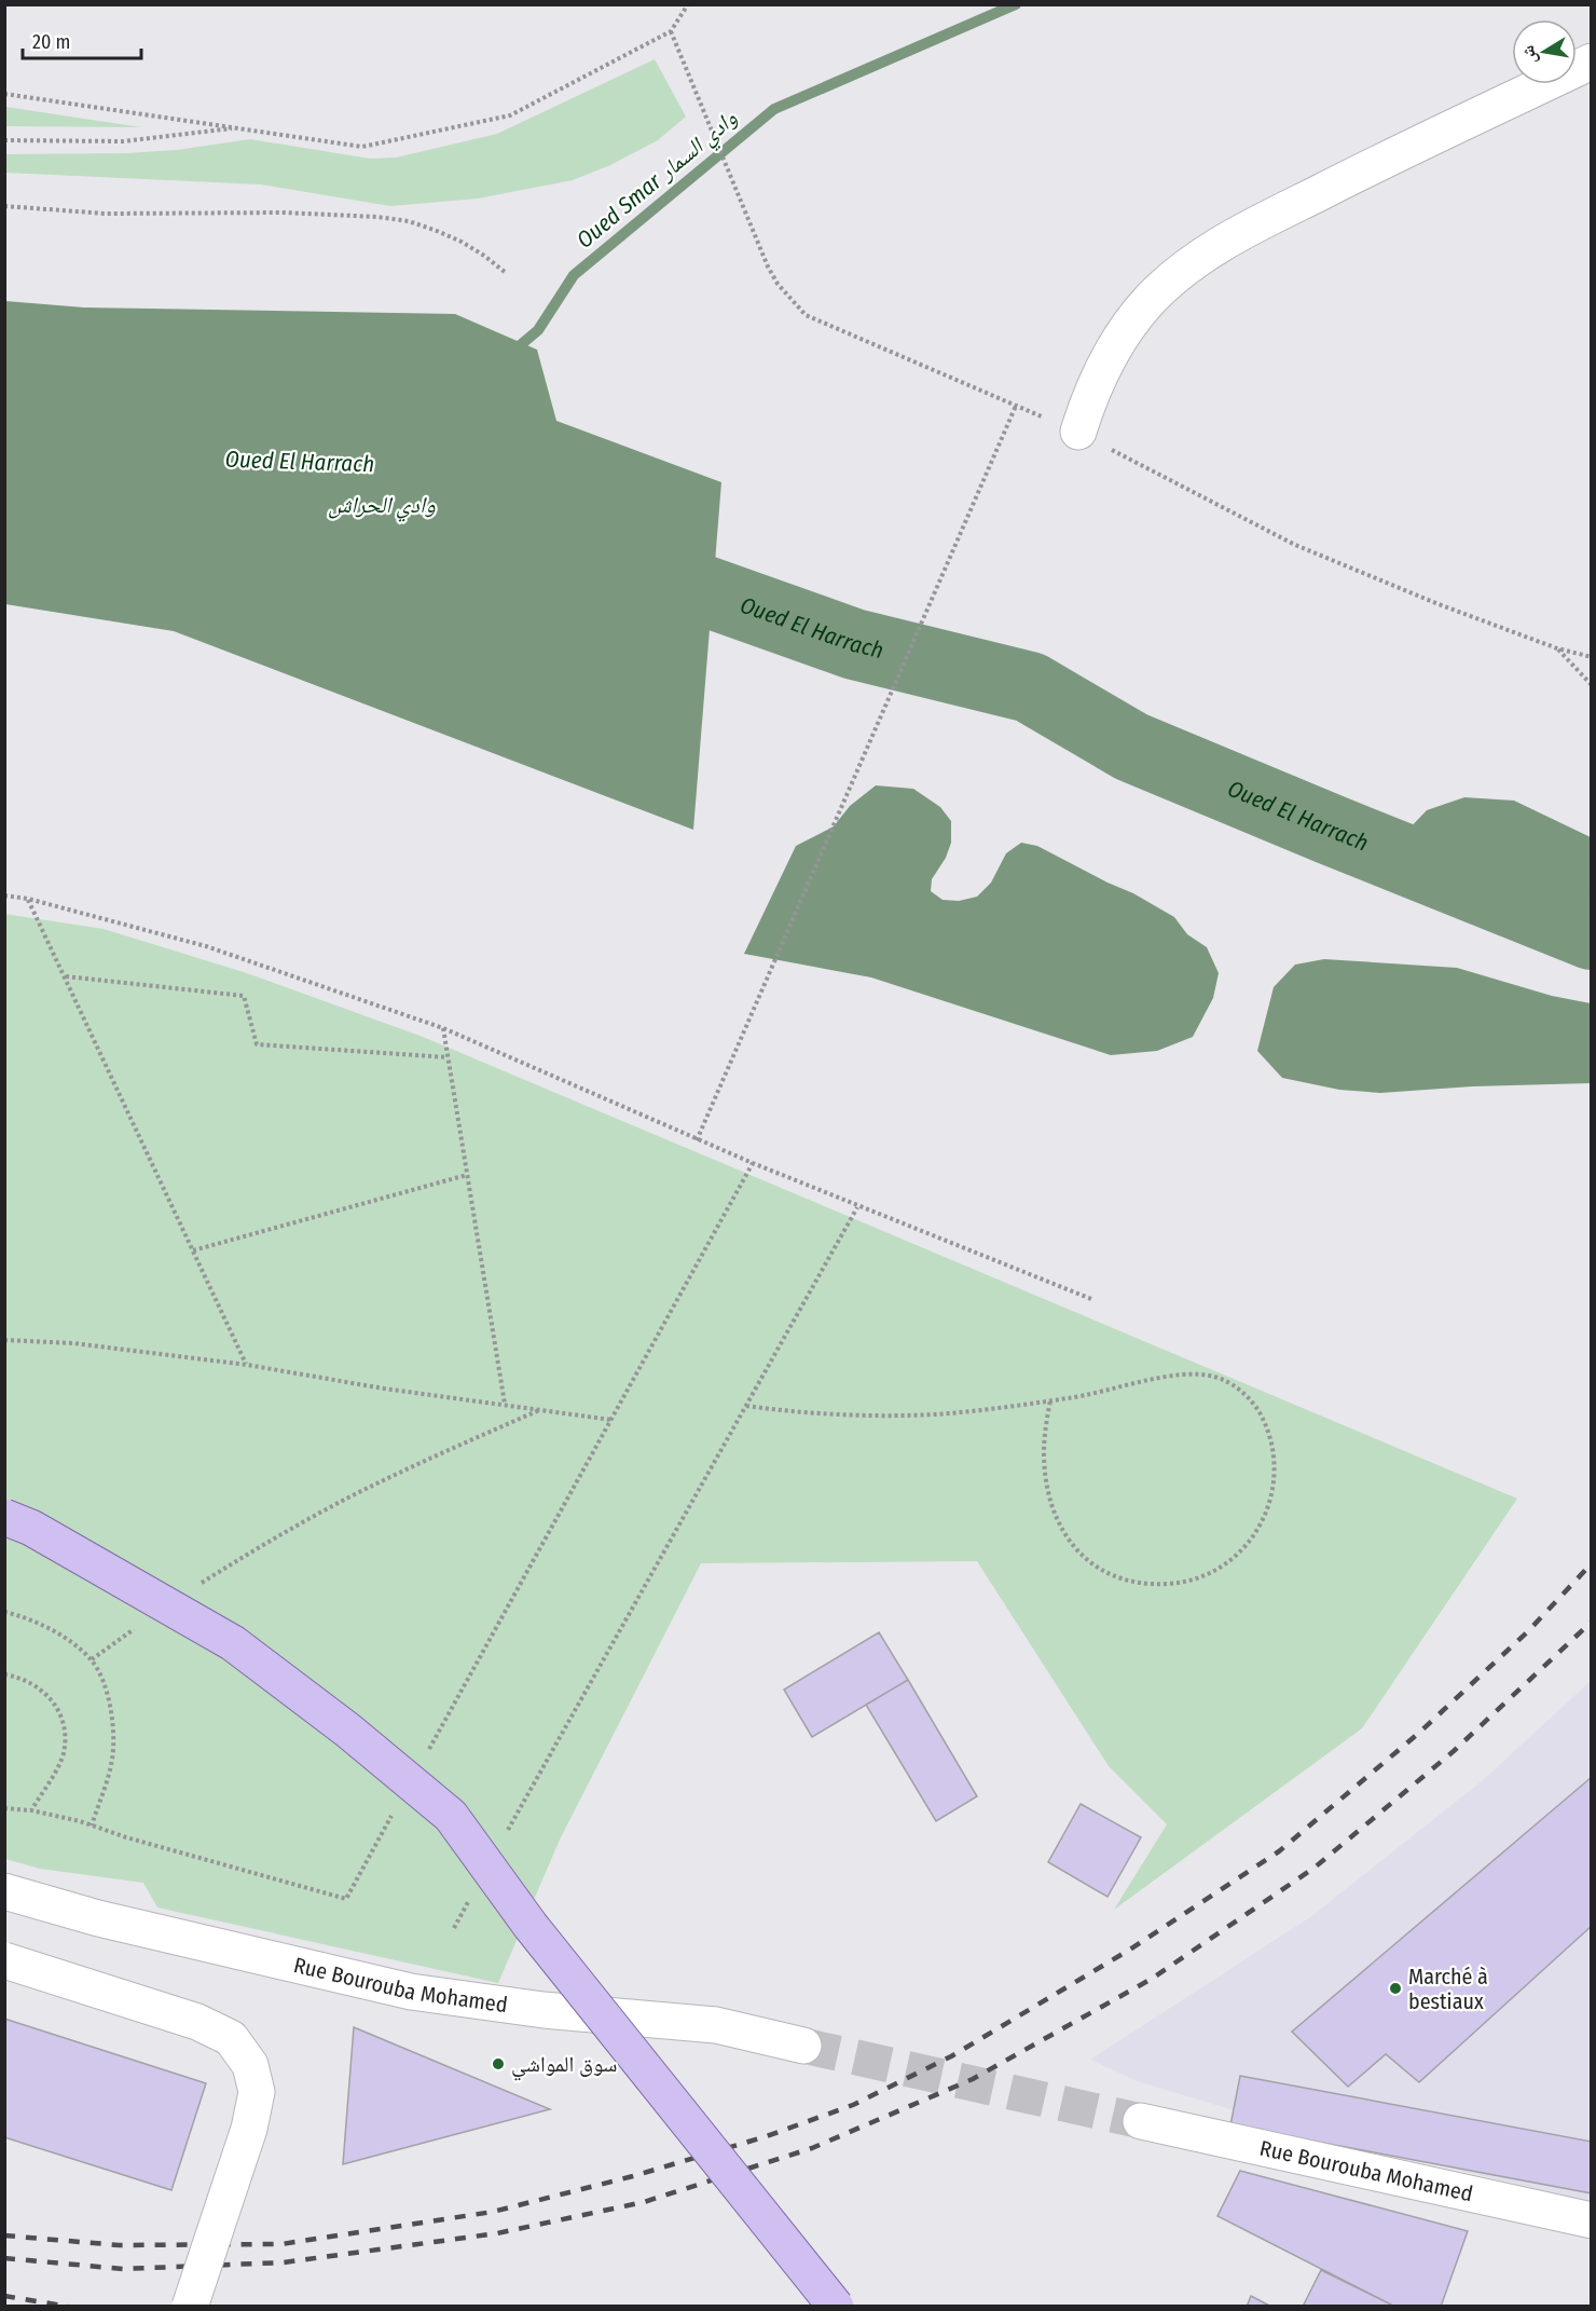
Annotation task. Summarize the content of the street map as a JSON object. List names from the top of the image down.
{
  "streets": {
    "street": ["Rue Bourouba Mohamed"]
  },
  "water": ["Oued Smar وادي السمار", "Oued El Harrach", "وادي الحراش"],
  "places": ["Marché à bestiaux", "سوق المواشي"],
  "scale_bar": "20 m",
  "north": "left"
}
